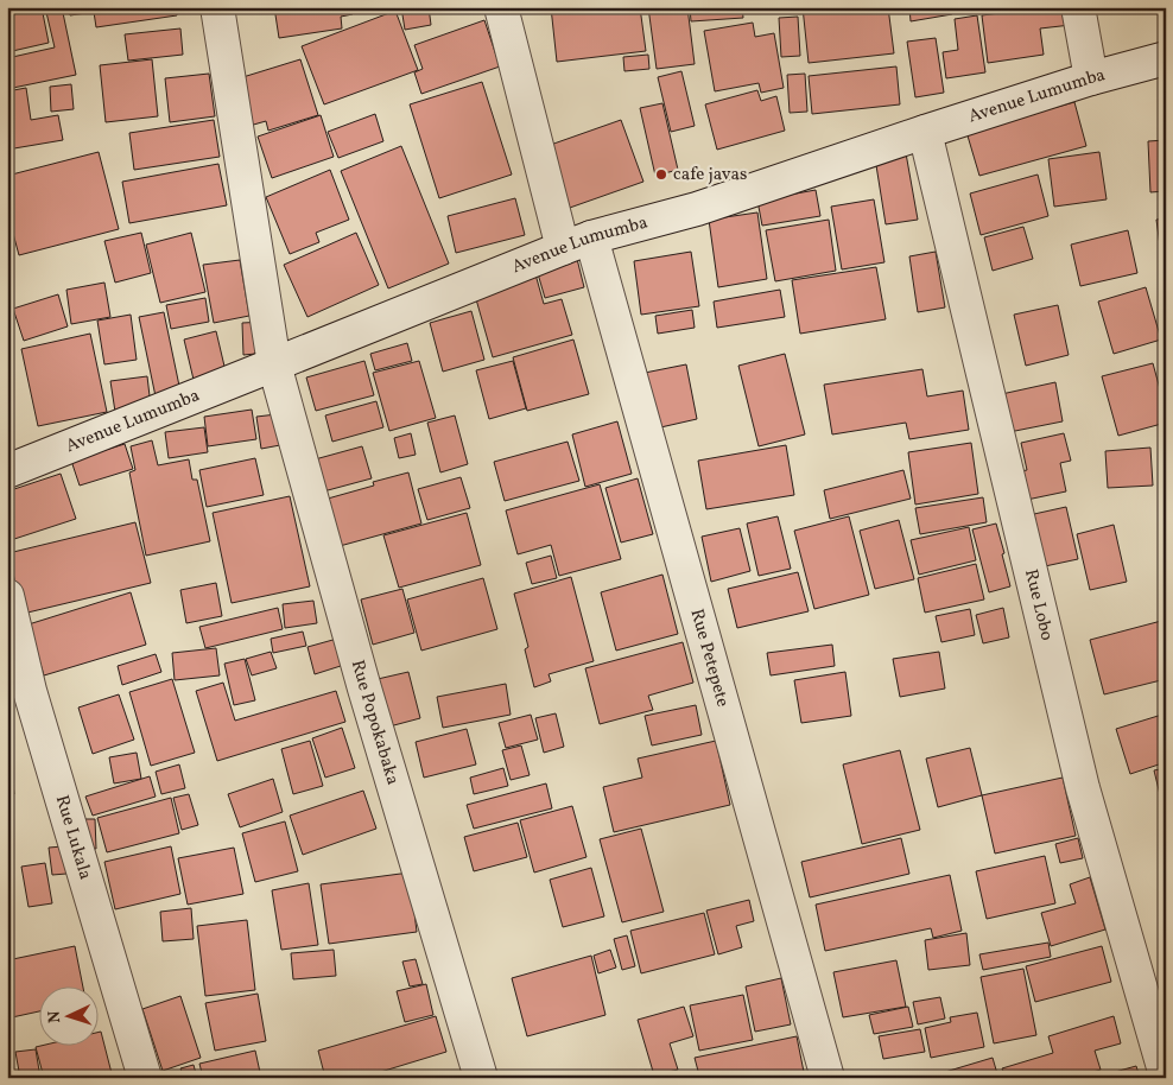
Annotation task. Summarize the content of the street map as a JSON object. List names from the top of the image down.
{
  "streets": {
    "street": [
      "Avenue Lumumba",
      "Rue Lobo",
      "Rue Petepete",
      "Rue Popokabaka",
      "Rue Lukala"
    ]
  },
  "crossings": [
    ["Avenue Lumumba", "Rue Lobo"],
    ["Avenue Lumumba", "Rue Petepete"],
    ["Avenue Lumumba", "Rue Popokabaka"]
  ],
  "places": ["cafe javas"],
  "north": "left"
}
